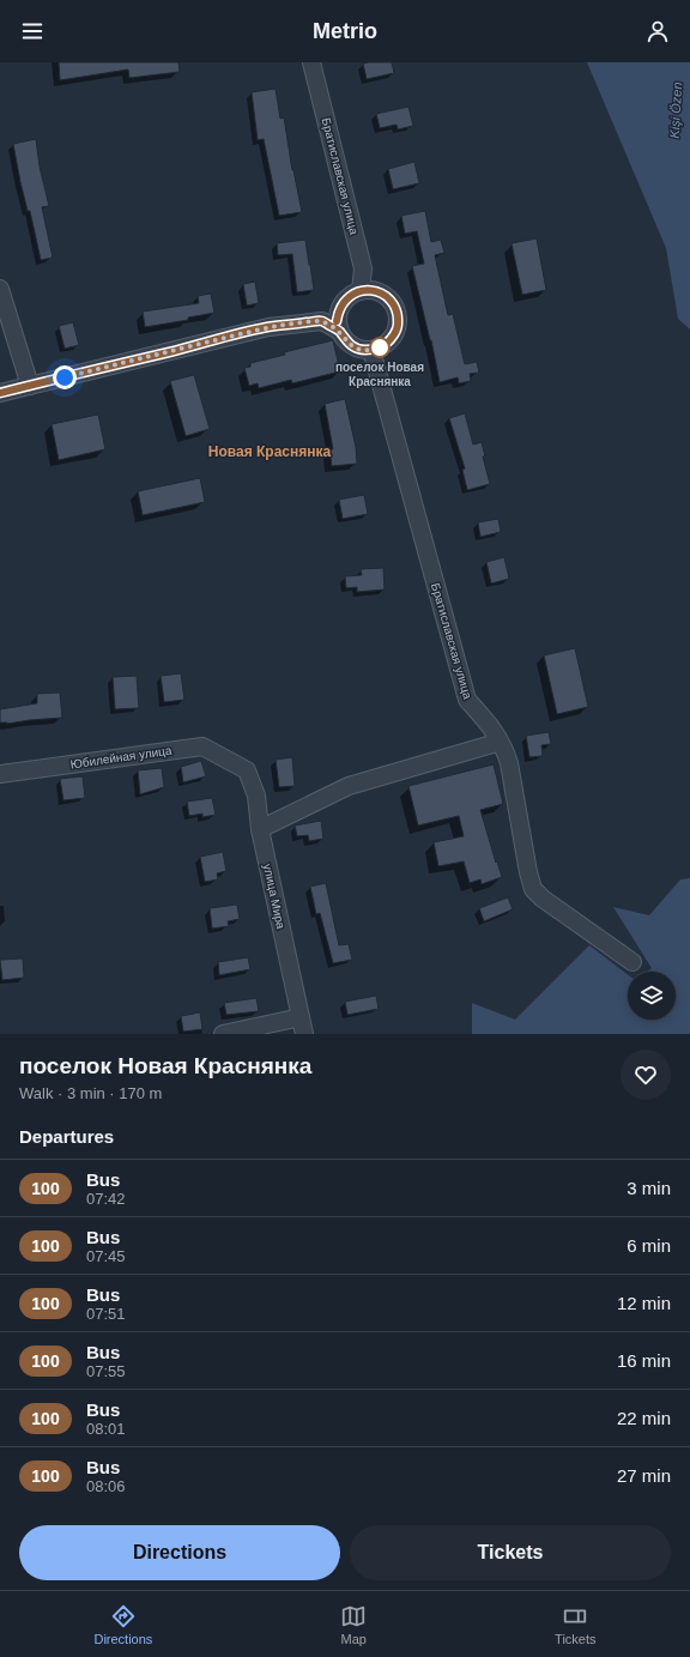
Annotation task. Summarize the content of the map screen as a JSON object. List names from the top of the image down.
{
  "streets": {
    "street": ["Братиславская улица", "Юбилейная улица", "улица Мира"]
  },
  "crossings": [
    ["Юбилейная улица", "улица Мира"]
  ],
  "districts": ["Новая Краснянка"],
  "water": ["Kişi Özen"],
  "places": ["поселок Новая Краснянка"],
  "lines": ["bus line 100"],
  "page": {
    "header": "Metrio",
    "heading": [
      ["поселок Новая Краснянка", "Walk · 3 min · 170 m"],
      "Departures"
    ],
    "list": [
      {
        "mark": "100",
        "name": "Bus",
        "note": "07:42",
        "value": "3 min"
      },
      {
        "mark": "100",
        "name": "Bus",
        "note": "07:45",
        "value": "6 min"
      },
      {
        "mark": "100",
        "name": "Bus",
        "note": "07:51",
        "value": "12 min"
      },
      {
        "mark": "100",
        "name": "Bus",
        "note": "07:55",
        "value": "16 min"
      },
      {
        "mark": "100",
        "name": "Bus",
        "note": "08:01",
        "value": "22 min"
      },
      {
        "mark": "100",
        "name": "Bus",
        "note": "08:06",
        "value": "27 min"
      }
    ],
    "buttons": ["Directions", "Tickets"],
    "tabs": ["Directions", "Map", "Tickets"]
  }
}
